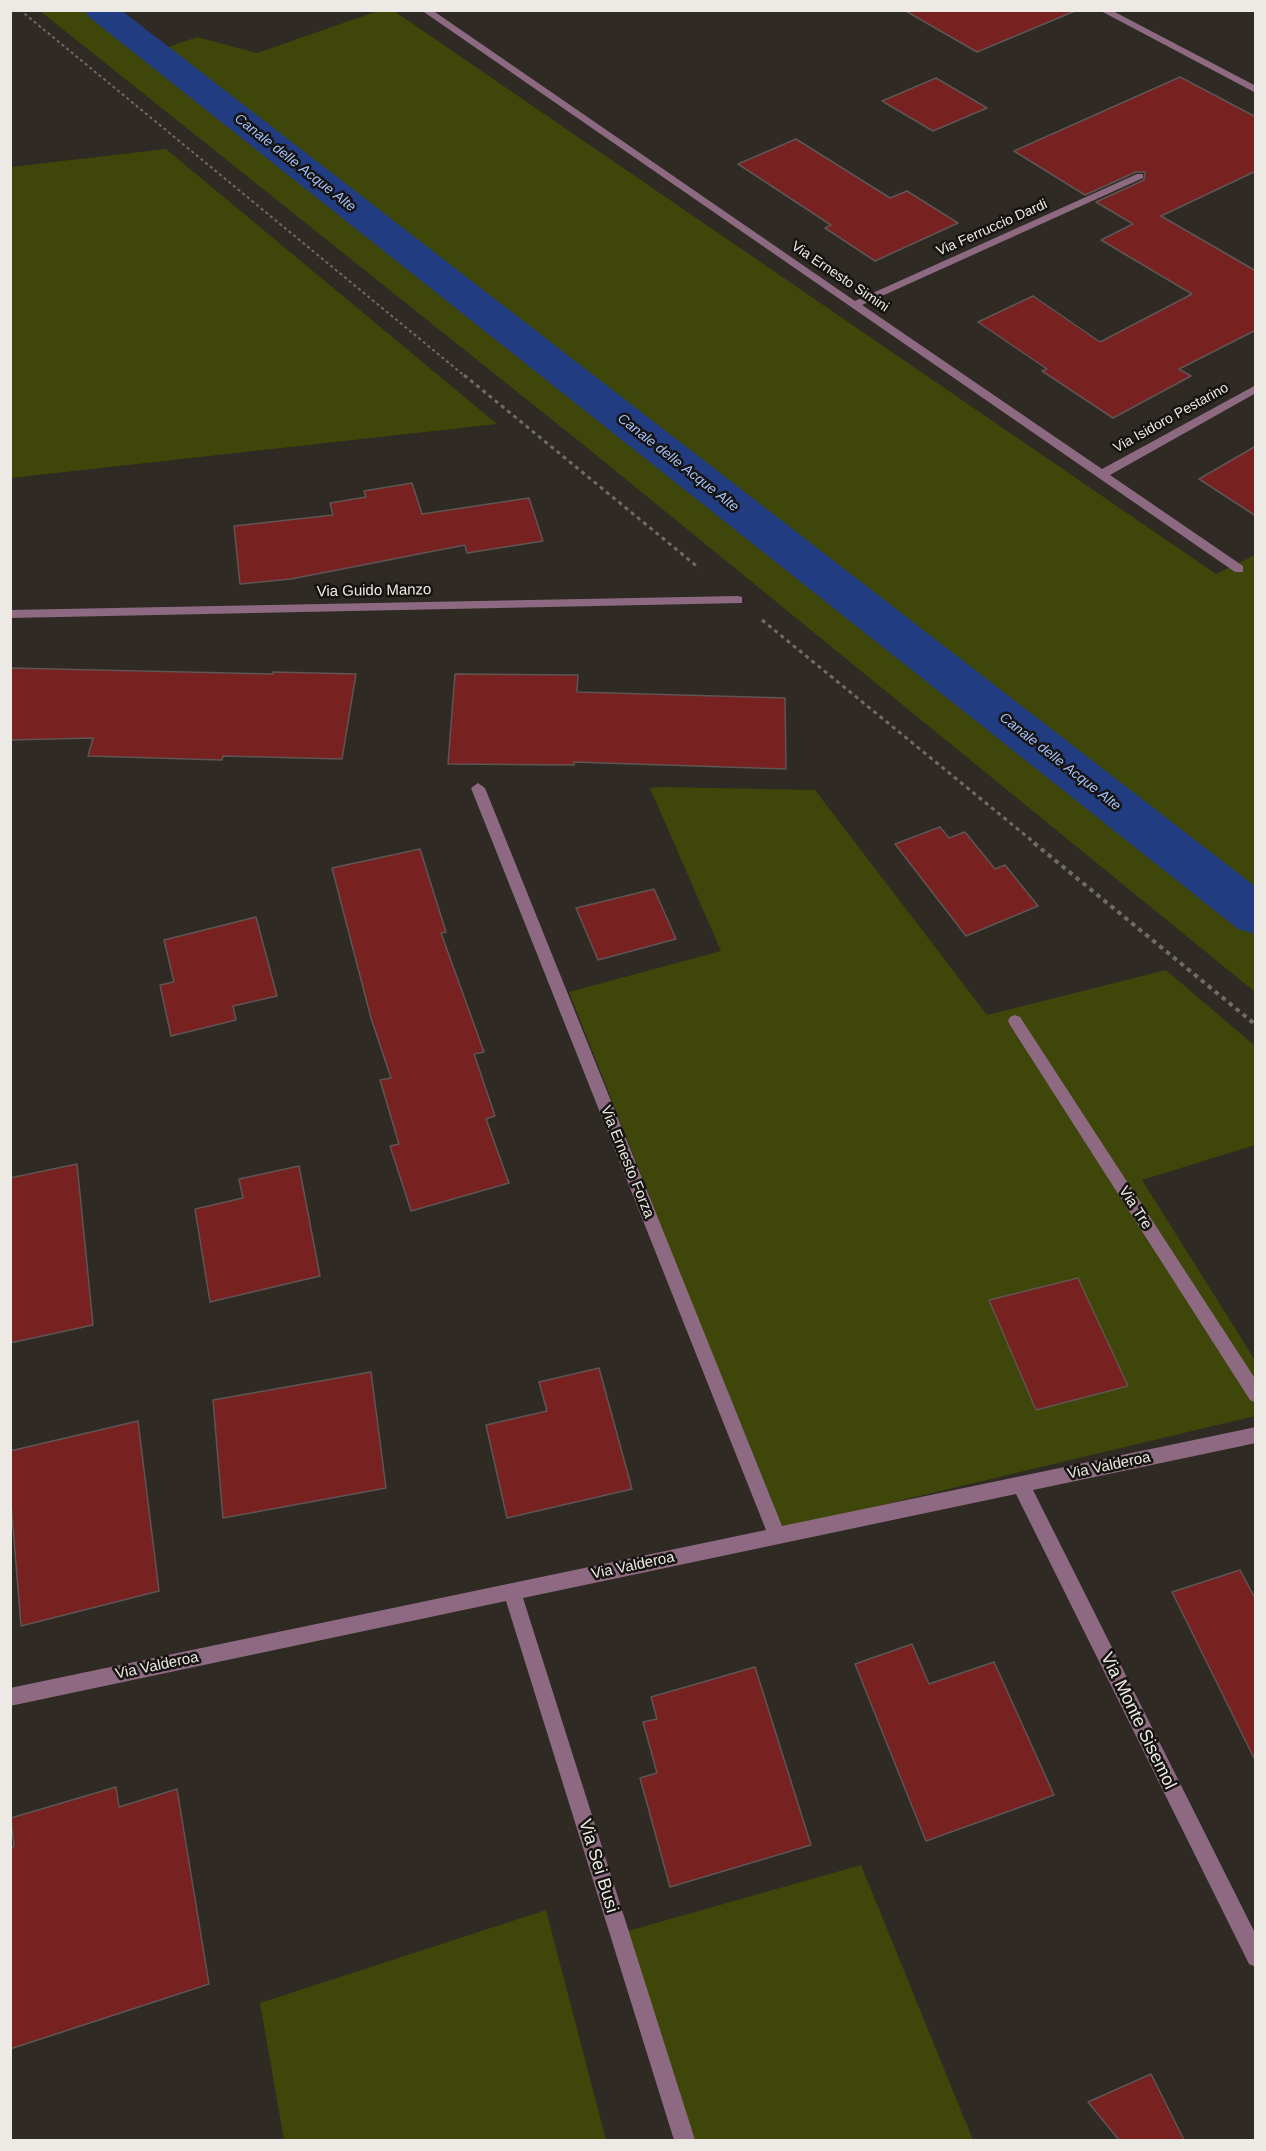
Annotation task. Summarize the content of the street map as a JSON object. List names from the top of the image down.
{
  "streets": {
    "street": [
      "Via Ferruccio Dardi",
      "Via Ernesto Simini",
      "Via Isidoro Pestarino",
      "Via Guido Manzo",
      "Via Ernesto Forza",
      "Via Tre",
      "Via Valderoa",
      "Via Monte Sisemol",
      "Via Sei Busi"
    ]
  },
  "crossings": [
    ["Via Ferruccio Dardi", "Via Ernesto Simini"],
    ["Via Ernesto Simini", "Via Isidoro Pestarino"],
    ["Via Ernesto Forza", "Via Valderoa"],
    ["Via Valderoa", "Via Monte Sisemol"],
    ["Via Valderoa", "Via Sei Busi"]
  ],
  "water": ["Canale delle Acque Alte"]
}
